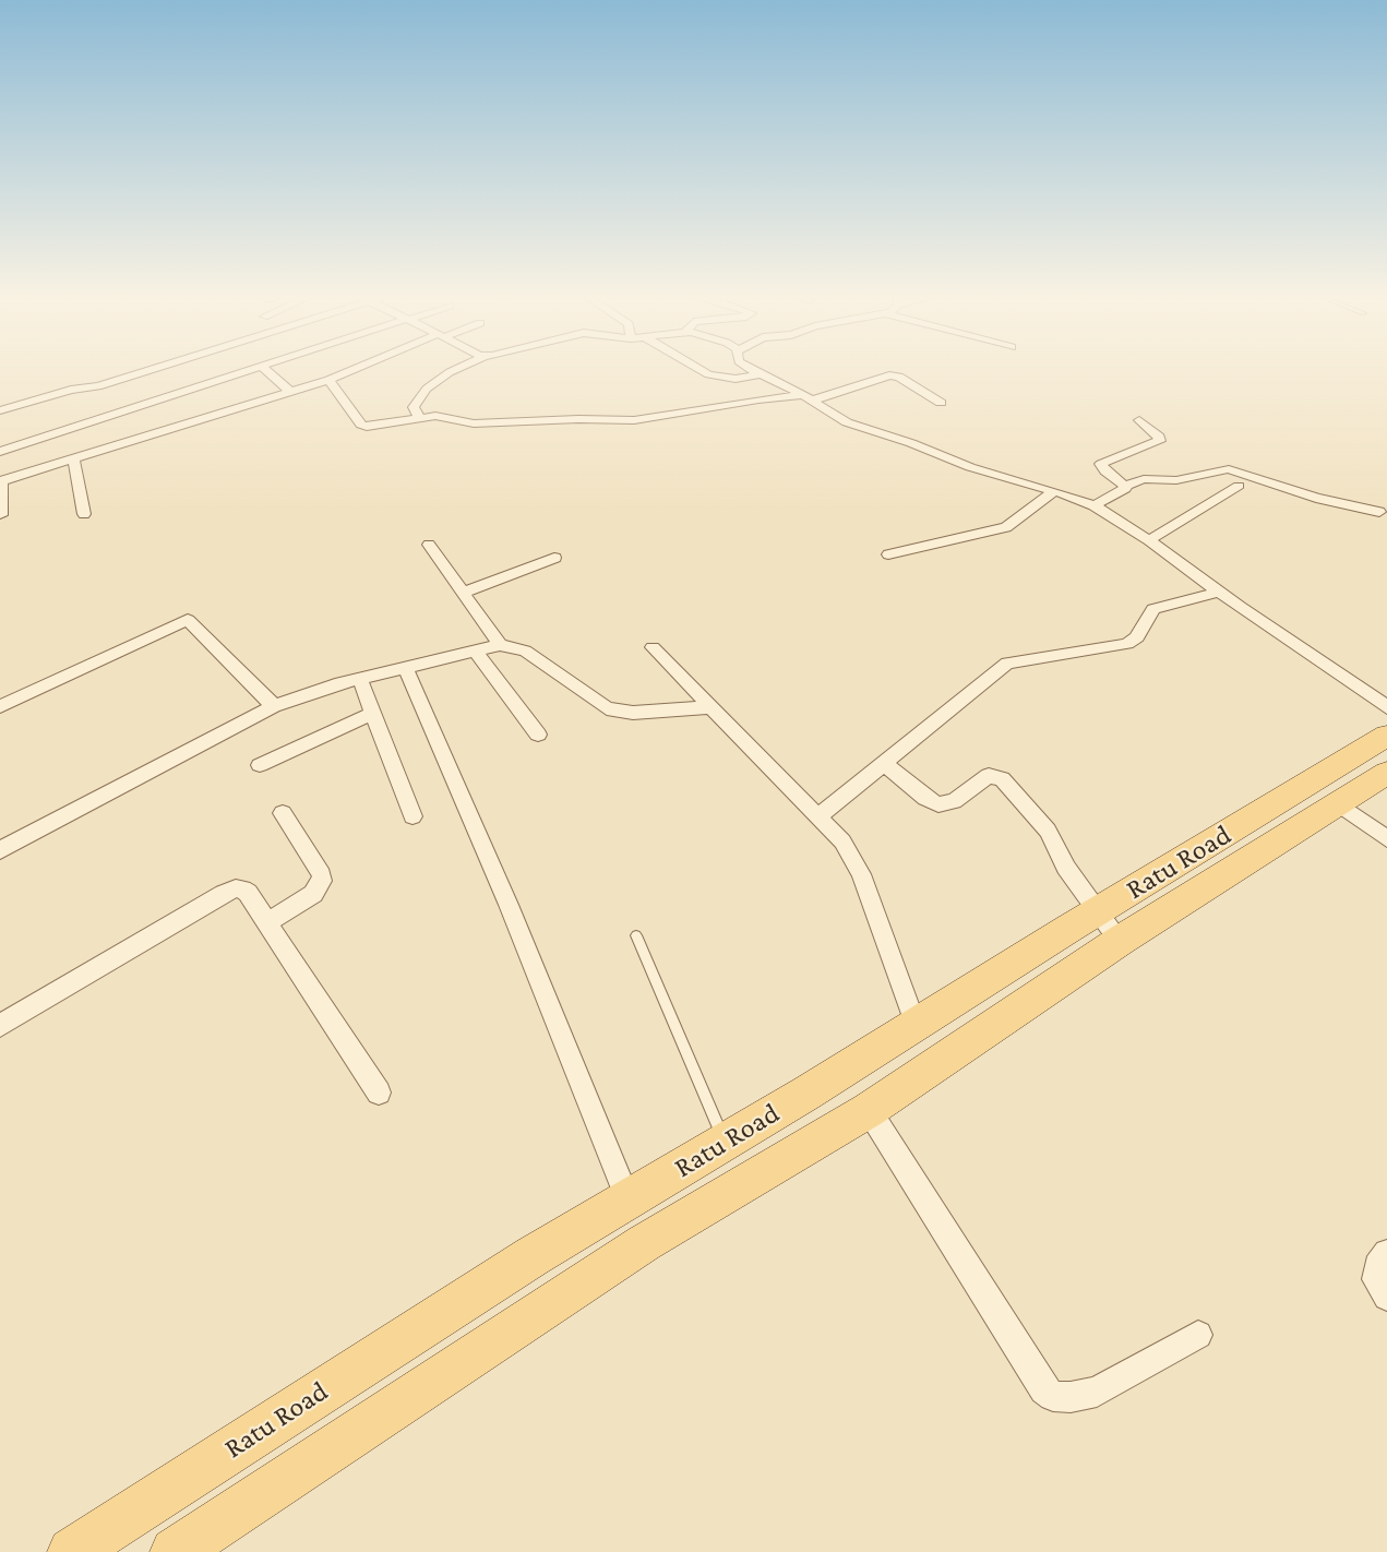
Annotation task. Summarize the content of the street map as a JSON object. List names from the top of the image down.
{
  "streets": {
    "main road": ["Ratu Road"]
  }
}
